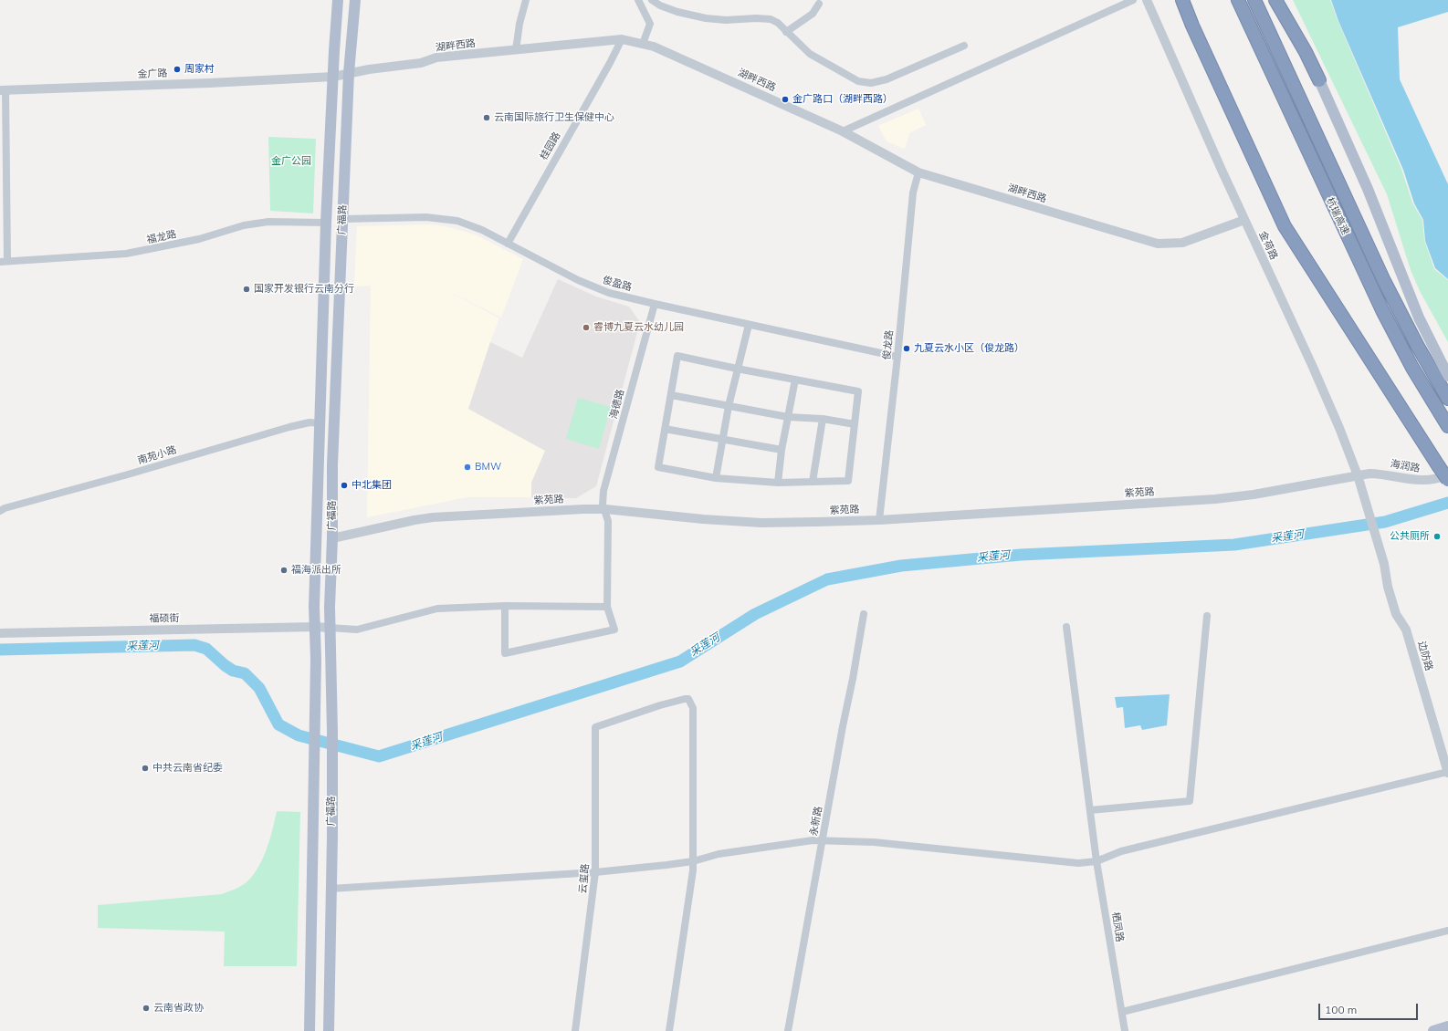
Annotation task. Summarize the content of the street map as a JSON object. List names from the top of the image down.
{
  "streets": {
    "highway": ["杭瑞高速"],
    "main road": ["广福路"],
    "street": [
      "湖畔西路",
      "金广路",
      "桂园路",
      "福龙路",
      "金荷路",
      "俊盈路",
      "俊龙路",
      "海德路",
      "南苑小路",
      "海润路",
      "紫苑路",
      "福硕街",
      "边防路",
      "永新路",
      "云玺路",
      "栖凤路"
    ]
  },
  "crossings": [
    ["湖畔西路", "金广路"],
    ["湖畔西路", "桂园路"],
    ["湖畔西路", "广福路"],
    ["湖畔西路", "金荷路"],
    ["湖畔西路", "俊龙路"],
    ["金广路", "广福路"],
    ["桂园路", "俊盈路"],
    ["广福路", "福龙路"],
    ["广福路", "俊盈路"],
    ["广福路", "南苑小路"],
    ["广福路", "紫苑路"],
    ["广福路", "福硕街"],
    ["金荷路", "海润路"],
    ["金荷路", "紫苑路"],
    ["金荷路", "边防路"],
    ["俊盈路", "俊龙路"],
    ["俊盈路", "海德路"],
    ["俊龙路", "紫苑路"],
    ["海德路", "紫苑路"],
    ["海润路", "紫苑路"]
  ],
  "water": ["采莲河"],
  "parks": ["金广公园"],
  "places": [
    "周家村",
    "金广路口（湖畔西路）",
    "云南国际旅行卫生保健中心",
    "国家开发银行云南分行",
    "睿博九夏云水幼儿园",
    "九夏云水小区（俊龙路）",
    "BMW",
    "中北集团",
    "公共厕所",
    "福海派出所",
    "中共云南省纪委",
    "云南省政协"
  ],
  "scale_bar": "100 m"
}
